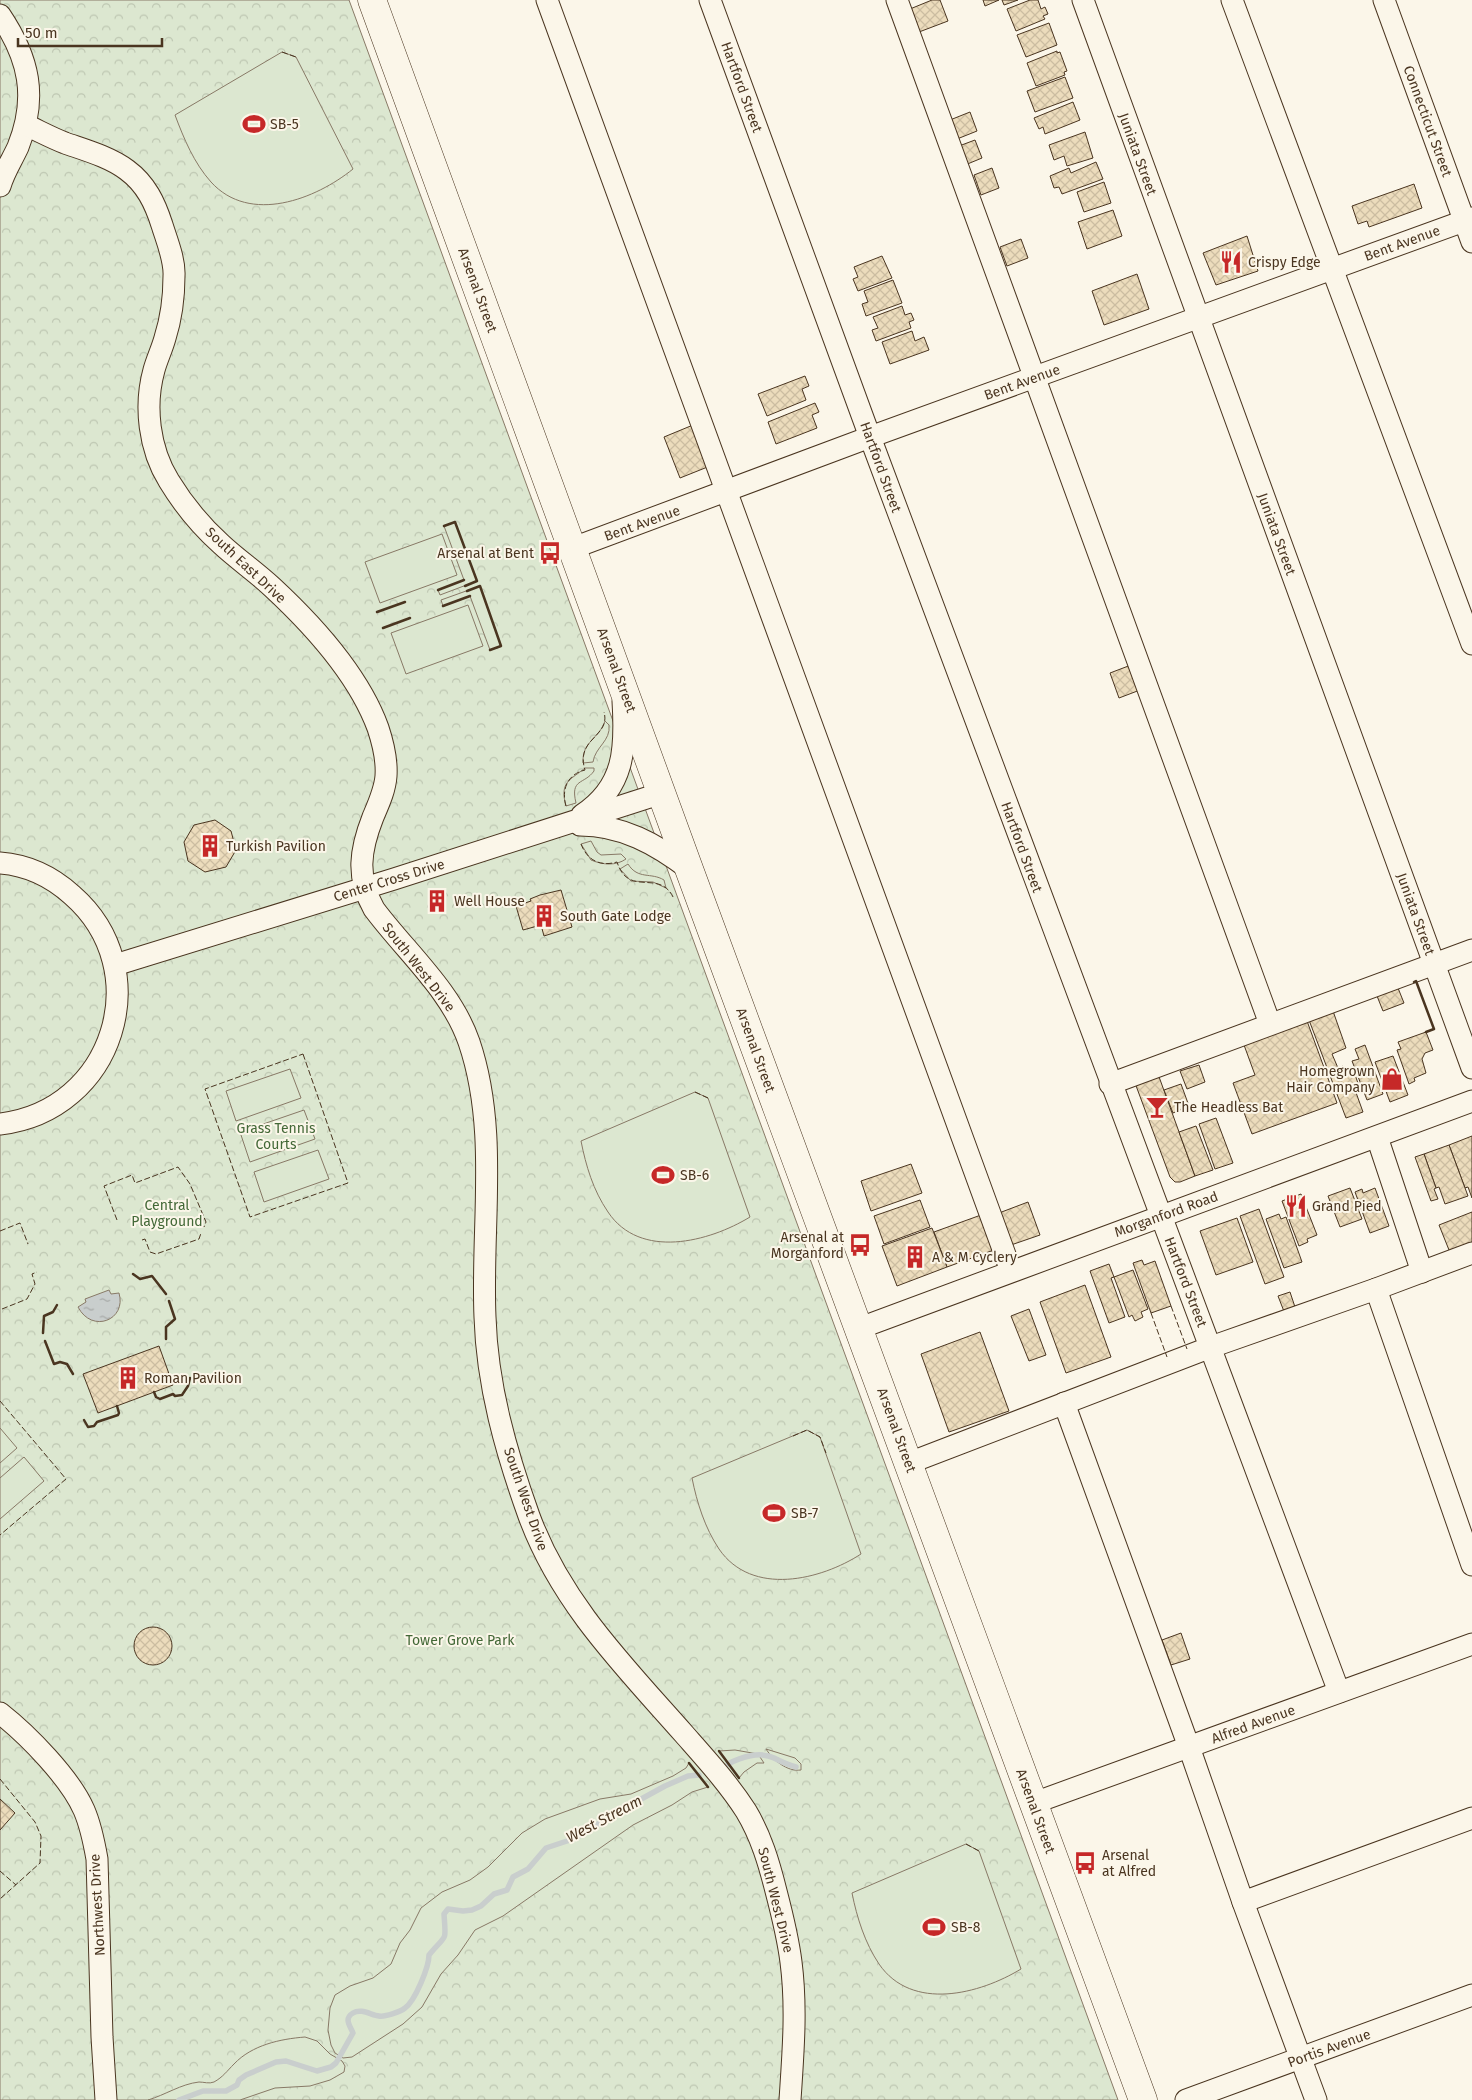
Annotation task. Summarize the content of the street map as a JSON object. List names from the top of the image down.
{
  "streets": {
    "main road": ["Arsenal Street"],
    "street": [
      "Hartford Street",
      "Connecticut Street",
      "Juniata Street",
      "Bent Avenue",
      "South East Drive",
      "Center Cross Drive",
      "South West Drive",
      "Morganford Road",
      "Alfred Avenue",
      "Northwest Drive",
      "Portis Avenue"
    ]
  },
  "crossings": [
    ["Hartford Street", "Bent Avenue"],
    ["Hartford Street", "Morganford Road"],
    ["Hartford Street", "Alfred Avenue"],
    ["Connecticut Street", "Bent Avenue"],
    ["Juniata Street", "Bent Avenue"],
    ["Bent Avenue", "Arsenal Street"],
    ["Arsenal Street", "Center Cross Drive"],
    ["Arsenal Street", "Morganford Road"],
    ["Arsenal Street", "Alfred Avenue"],
    ["South East Drive", "Center Cross Drive"],
    ["South East Drive", "South West Drive"],
    ["Center Cross Drive", "South West Drive"]
  ],
  "water": ["West Stream"],
  "parks": ["Grass Tennis Courts", "Central Playground", "Tower Grove Park"],
  "places": {
    "sports": [
      "SB-5",
      "SB-6",
      "SB-7",
      "SB-8"
    ],
    "restaurant": ["Crispy Edge", "Grand Pied"],
    "bus stop": ["Arsenal at Bent", "Arsenal at Morganford", "Arsenal at Alfred"],
    "building": [
      "Turkish Pavilion",
      "Well House",
      "South Gate Lodge",
      "A & M Cyclery",
      "Roman Pavilion"
    ],
    "shop": ["Homegrown Hair Company"],
    "bar": ["The Headless Bat"]
  },
  "scale_bar": "50 m"
}
